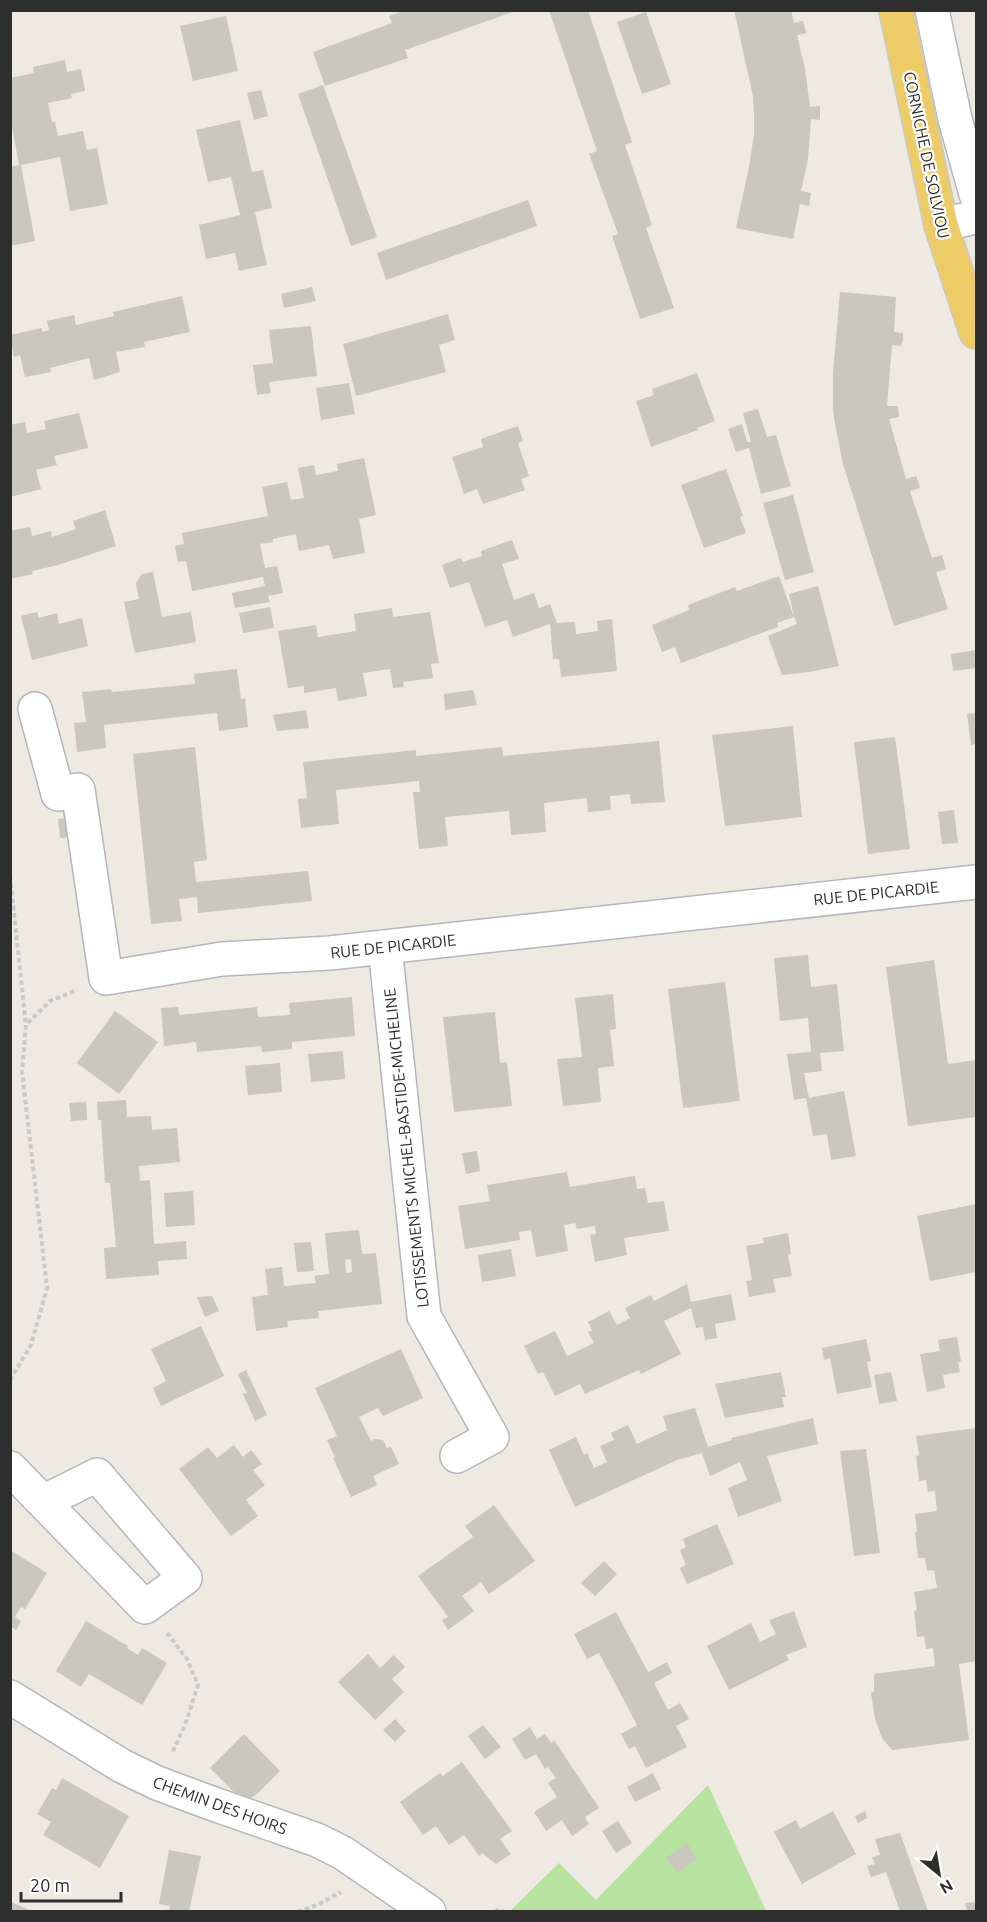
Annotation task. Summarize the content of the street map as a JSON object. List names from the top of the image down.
{
  "streets": {
    "main road": ["CORNICHE DE SOLVIOU"],
    "street": ["RUE DE PICARDIE", "LOTISSEMENTS MICHEL-BASTIDE-MICHELINE", "CHEMIN DES HOIRS"]
  },
  "crossings": [
    ["RUE DE PICARDIE", "LOTISSEMENTS MICHEL-BASTIDE-MICHELINE"]
  ],
  "scale_bar": "20 m",
  "north": "bottom right"
}
